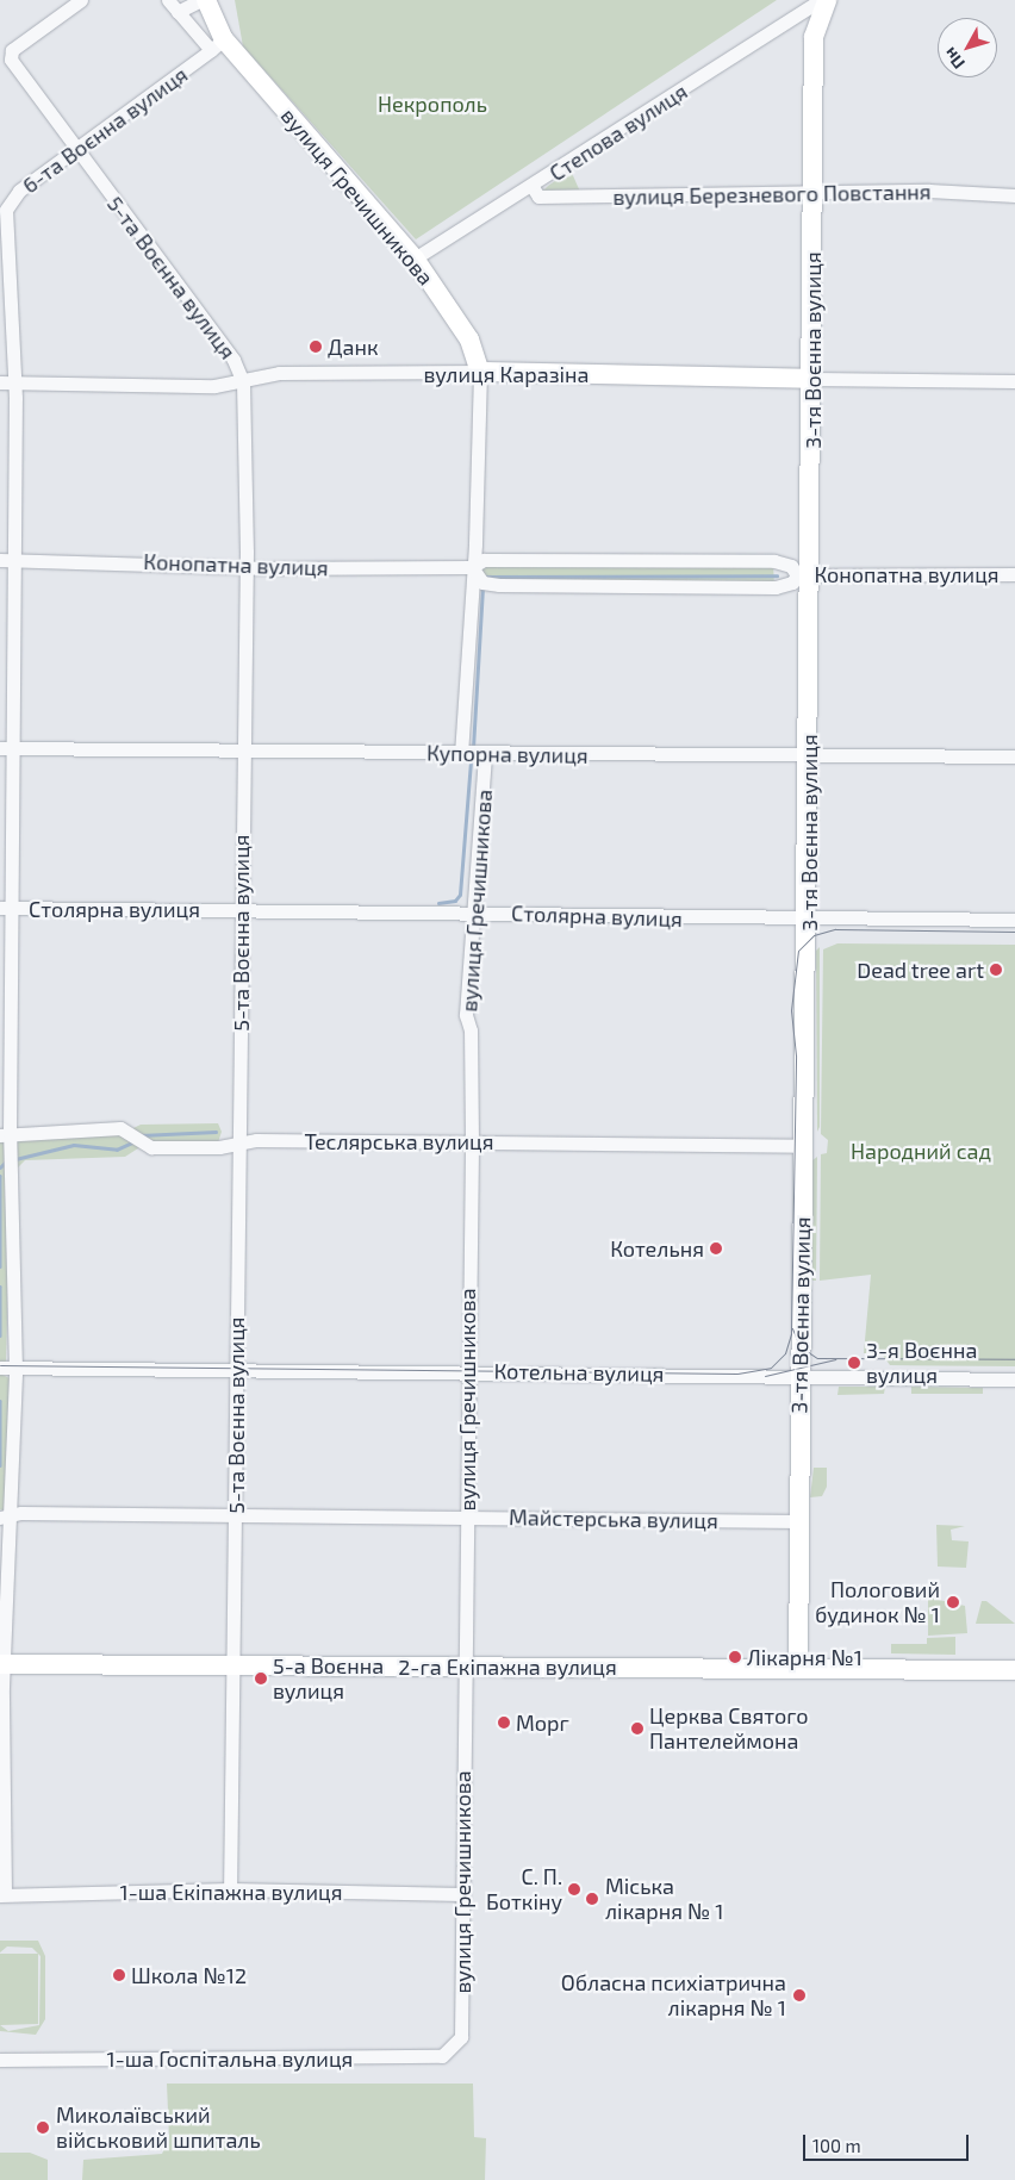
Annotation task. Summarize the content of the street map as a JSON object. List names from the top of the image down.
{
  "streets": {
    "main road": [
      "вулиця Гречишникова",
      "3-тя Воєнна вулиця",
      "вулиця Каразіна",
      "2-га Екіпажна вулиця"
    ],
    "street": [
      "6-та Воєнна вулиця",
      "Степова вулиця",
      "вулиця Березневого Повстання",
      "5-та Воєнна вулиця",
      "Конопатна вулиця",
      "Купорна вулиця",
      "Столярна вулиця",
      "Теслярська вулиця",
      "Котельна вулиця",
      "Майстерська вулиця",
      "1-ша Екіпажна вулиця",
      "1-ша Госпітальна вулиця"
    ]
  },
  "crossings": [
    ["6-та Воєнна вулиця", "вулиця Гречишникова"],
    ["6-та Воєнна вулиця", "5-та Воєнна вулиця"],
    ["6-та Воєнна вулиця", "вулиця Каразіна"],
    ["6-та Воєнна вулиця", "Конопатна вулиця"],
    ["6-та Воєнна вулиця", "Купорна вулиця"],
    ["6-та Воєнна вулиця", "Столярна вулиця"],
    ["6-та Воєнна вулиця", "Теслярська вулиця"],
    ["6-та Воєнна вулиця", "Котельна вулиця"],
    ["6-та Воєнна вулиця", "Майстерська вулиця"],
    ["6-та Воєнна вулиця", "2-га Екіпажна вулиця"],
    ["6-та Воєнна вулиця", "1-ша Екіпажна вулиця"],
    ["Степова вулиця", "вулиця Березневого Повстання"],
    ["Степова вулиця", "вулиця Гречишникова"],
    ["вулиця Березневого Повстання", "3-тя Воєнна вулиця"],
    ["вулиця Гречишникова", "вулиця Каразіна"],
    ["вулиця Гречишникова", "Конопатна вулиця"],
    ["вулиця Гречишникова", "Купорна вулиця"],
    ["вулиця Гречишникова", "Столярна вулиця"],
    ["вулиця Гречишникова", "Теслярська вулиця"],
    ["вулиця Гречишникова", "Котельна вулиця"],
    ["вулиця Гречишникова", "Майстерська вулиця"],
    ["вулиця Гречишникова", "2-га Екіпажна вулиця"],
    ["вулиця Гречишникова", "1-ша Екіпажна вулиця"],
    ["вулиця Гречишникова", "1-ша Госпітальна вулиця"],
    ["5-та Воєнна вулиця", "вулиця Каразіна"],
    ["5-та Воєнна вулиця", "Конопатна вулиця"],
    ["5-та Воєнна вулиця", "Купорна вулиця"],
    ["5-та Воєнна вулиця", "Столярна вулиця"],
    ["5-та Воєнна вулиця", "Теслярська вулиця"],
    ["5-та Воєнна вулиця", "Котельна вулиця"],
    ["5-та Воєнна вулиця", "Майстерська вулиця"],
    ["5-та Воєнна вулиця", "2-га Екіпажна вулиця"],
    ["5-та Воєнна вулиця", "1-ша Екіпажна вулиця"],
    ["3-тя Воєнна вулиця", "вулиця Каразіна"],
    ["3-тя Воєнна вулиця", "Конопатна вулиця"],
    ["3-тя Воєнна вулиця", "Купорна вулиця"],
    ["3-тя Воєнна вулиця", "Столярна вулиця"],
    ["3-тя Воєнна вулиця", "Теслярська вулиця"],
    ["3-тя Воєнна вулиця", "Котельна вулиця"],
    ["3-тя Воєнна вулиця", "Майстерська вулиця"],
    ["3-тя Воєнна вулиця", "2-га Екіпажна вулиця"]
  ],
  "parks": ["Некрополь", "Народний сад"],
  "places": [
    "Данк",
    "Dead tree art",
    "Котельня",
    "3-я Воєнна вулиця",
    "Пологовий будинок № 1",
    "Лікарня №1",
    "5-а Воєнна вулиця",
    "Морг",
    "Церква Святого Пантелеймона",
    "С. П. Боткіну",
    "Міська лікарня № 1",
    "Школа №12",
    "Обласна психіатрична лікарня № 1",
    "Миколаївський військовий шпиталь"
  ],
  "scale_bar": "100 m",
  "north": "bottom left"
}
